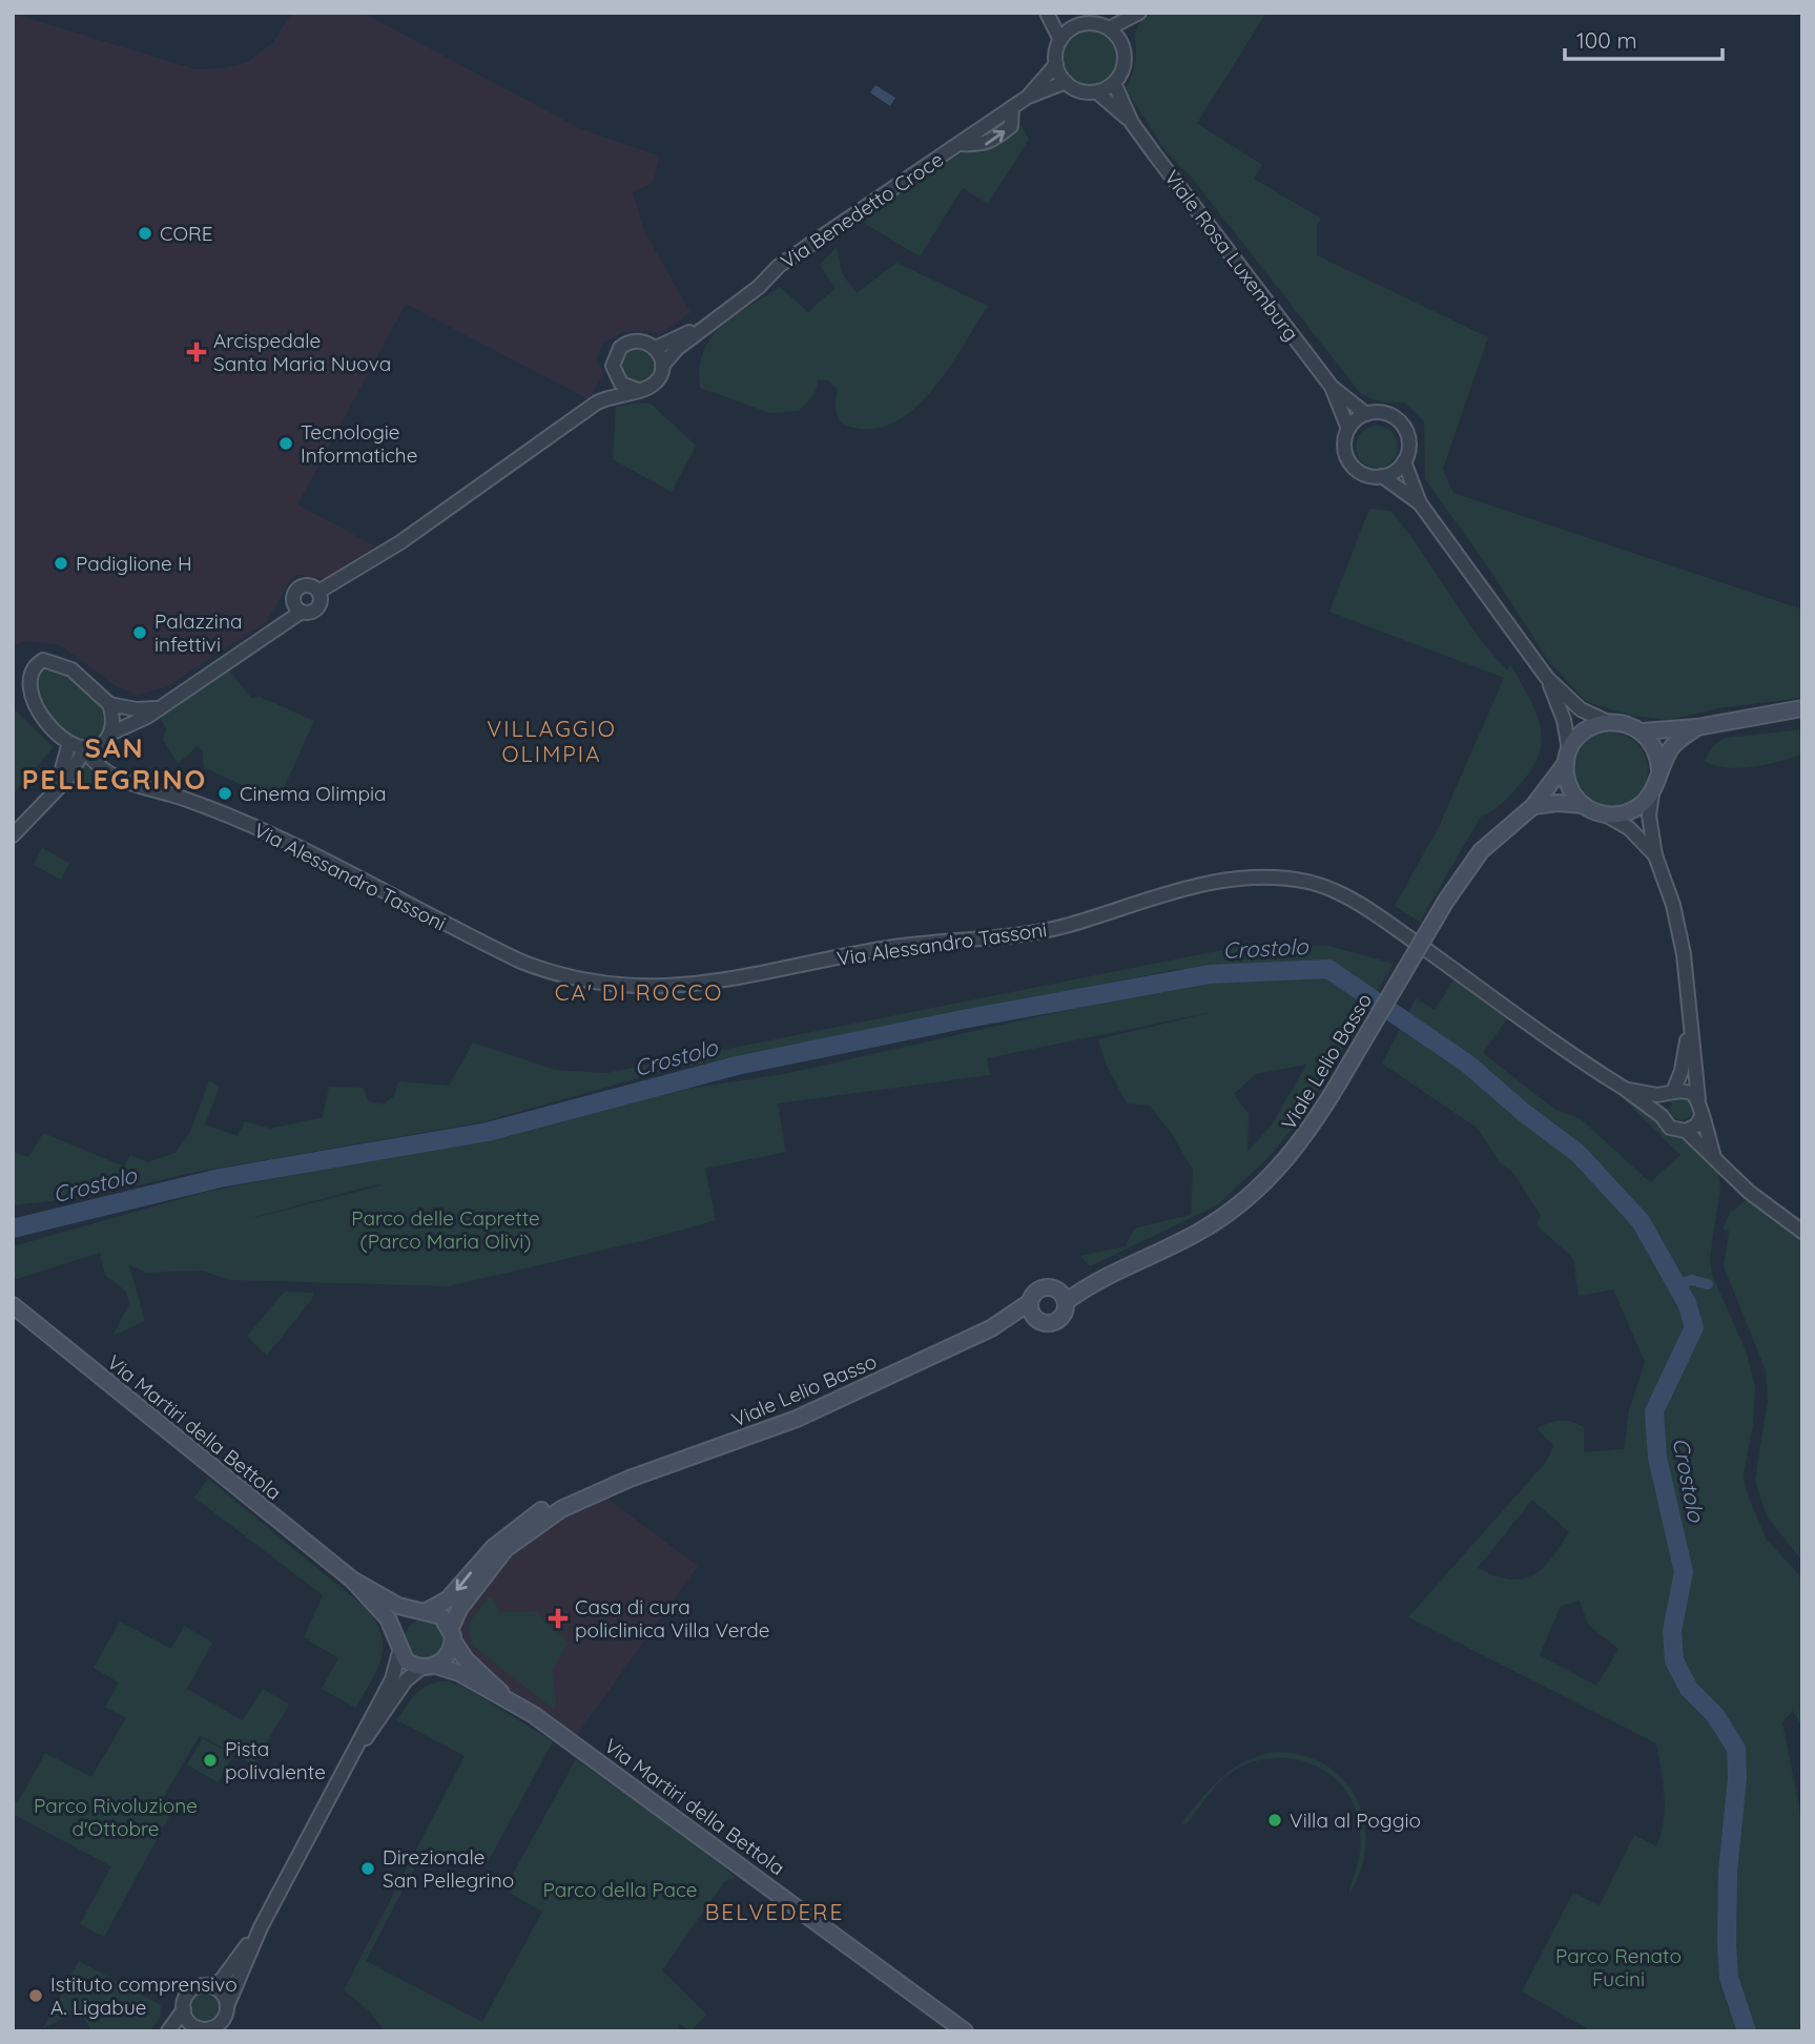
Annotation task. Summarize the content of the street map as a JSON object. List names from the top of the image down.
{
  "streets": {
    "main road": ["Viale Lelio Basso", "Via Martiri della Bettola"],
    "street": ["Via Benedetto Croce", "Viale Rosa Luxemburg", "Via Alessandro Tassoni"]
  },
  "crossings": [
    ["Via Benedetto Croce", "Viale Rosa Luxemburg"],
    ["Viale Rosa Luxemburg", "Viale Lelio Basso"],
    ["Viale Lelio Basso", "Via Martiri della Bettola"]
  ],
  "districts": [
    "VILLAGGIO OLIMPIA",
    "SAN PELLEGRINO",
    "CA' DI ROCCO",
    "BELVEDERE"
  ],
  "water": ["Crostolo"],
  "parks": [
    "Parco delle Caprette (Parco Maria Olivi)",
    "Parco Rivoluzione d'Ottobre",
    "Parco della Pace",
    "Parco Renato Fucini"
  ],
  "places": {
    "other": [
      "CORE",
      "Tecnologie Informatiche",
      "Padiglione H",
      "Palazzina infettivi",
      "Cinema Olimpia",
      "Pista polivalente",
      "Villa al Poggio",
      "Direzionale San Pellegrino",
      "Istituto comprensivo A. Ligabue"
    ],
    "health": ["Arcispedale Santa Maria Nuova", "Casa di cura policlinica Villa Verde"]
  },
  "scale_bar": "100 m"
}
